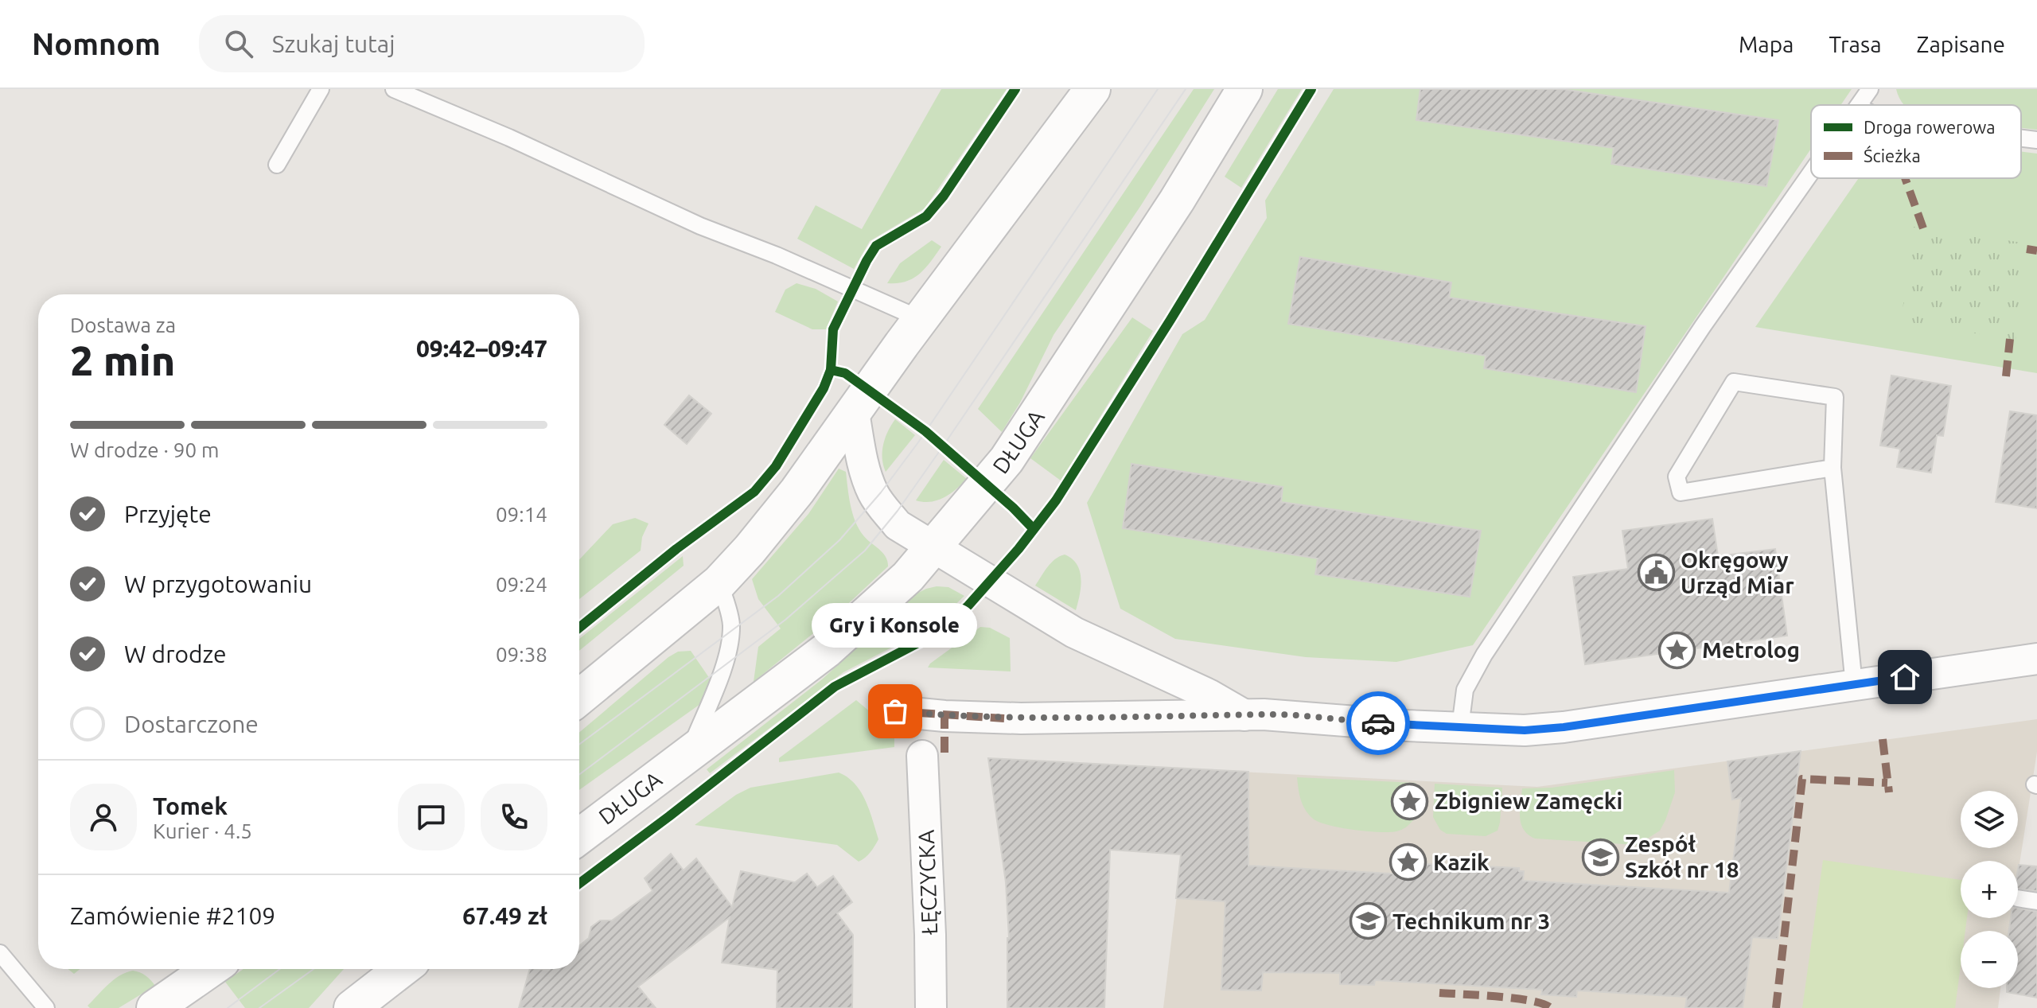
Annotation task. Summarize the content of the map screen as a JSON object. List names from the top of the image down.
{
  "streets": {
    "street": ["DŁUGA", "ŁĘCZYCKA"]
  },
  "places": {
    "public building": ["Okręgowy Urząd Miar"],
    "place": ["Metrolog", "Zbigniew Zamęcki", "Kazik"],
    "other": ["Gry i Konsole"],
    "school or university": ["Zespół Szkół nr 18", "Technikum nr 3"]
  },
  "legend": ["Droga rowerowa", "Ścieżka"],
  "page": {
    "header": "Nomnom",
    "search": "Szukaj tutaj",
    "nav": ["Mapa", "Trasa", "Zapisane"],
    "heading": ["2 min", "Dostawa za", "09:42–09:47"],
    "panel": [
      "Tomek",
      "Kurier · 4.5",
      "Zamówienie #2109",
      "67.49 zł"
    ],
    "bar": "W drodze · 90 m",
    "list": [
      ["Przyjęte", "09:14"],
      ["W przygotowaniu", "09:24"],
      ["W drodze", "09:38"],
      "Dostarczone"
    ],
    "bubble": "Gry i Konsole",
    "map_buttons": ["+", "−"]
  }
}
